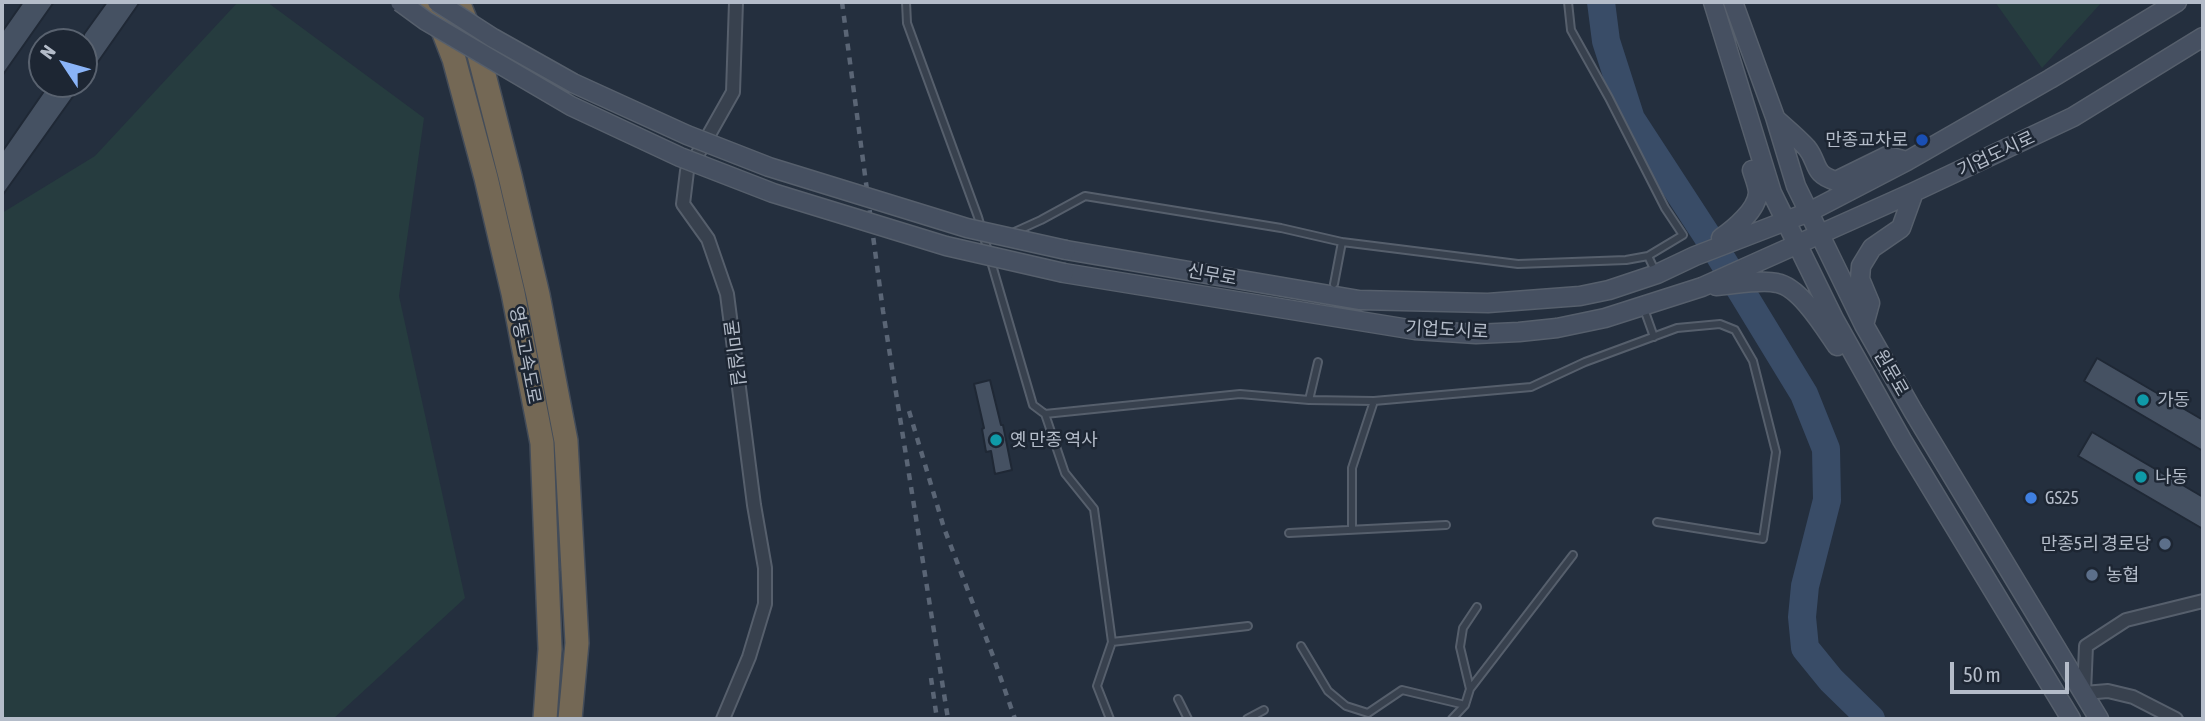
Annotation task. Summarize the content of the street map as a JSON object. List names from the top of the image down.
{
  "streets": {
    "highway": ["영동고속도로"],
    "main road": ["기업도시로", "신무로", "원문로"],
    "street": ["굴미실길"]
  },
  "crossings": [
    ["기업도시로", "신무로"],
    ["기업도시로", "원문로"],
    ["신무로", "영동고속도로"]
  ],
  "places": [
    "만종교차로",
    "가동",
    "옛 만종 역사",
    "나동",
    "GS25",
    "만종5리 경로당",
    "농협"
  ],
  "scale_bar": "50 m",
  "north": "top left"
}
